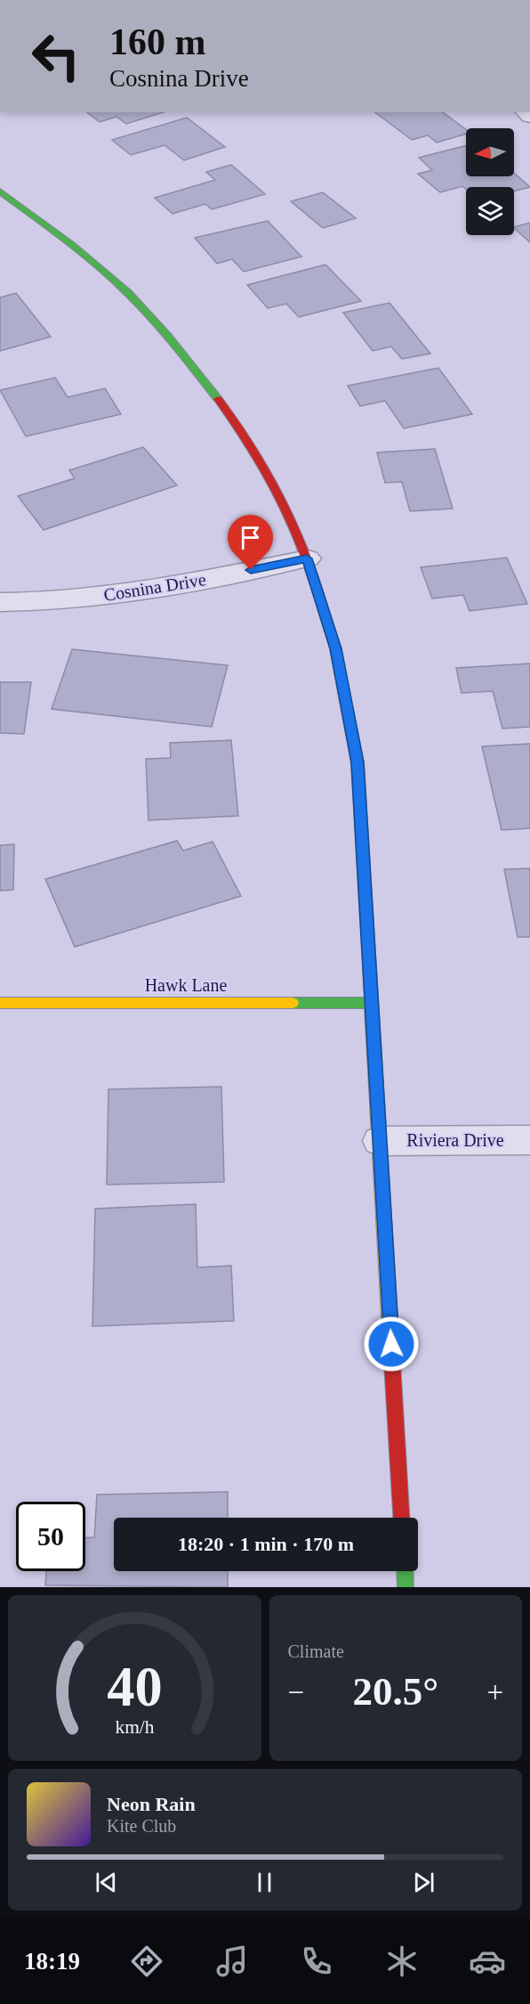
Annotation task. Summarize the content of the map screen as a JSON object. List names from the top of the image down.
{
  "streets": {
    "main road": ["Hawk Lane"],
    "street": ["Cosnina Drive", "Riviera Drive"]
  },
  "north": "left",
  "page": {
    "turn": ["160 m", "Cosnina Drive"],
    "limit": "50",
    "trip": "18:20 · 1 min · 170 m",
    "tile": "Climate",
    "heat": ["−", "20.5°", "+"],
    "song": ["Neon Rain", "Kite Club"],
    "tabs": "18:19",
    "gauge": ["40", "km/h"]
  }
}
